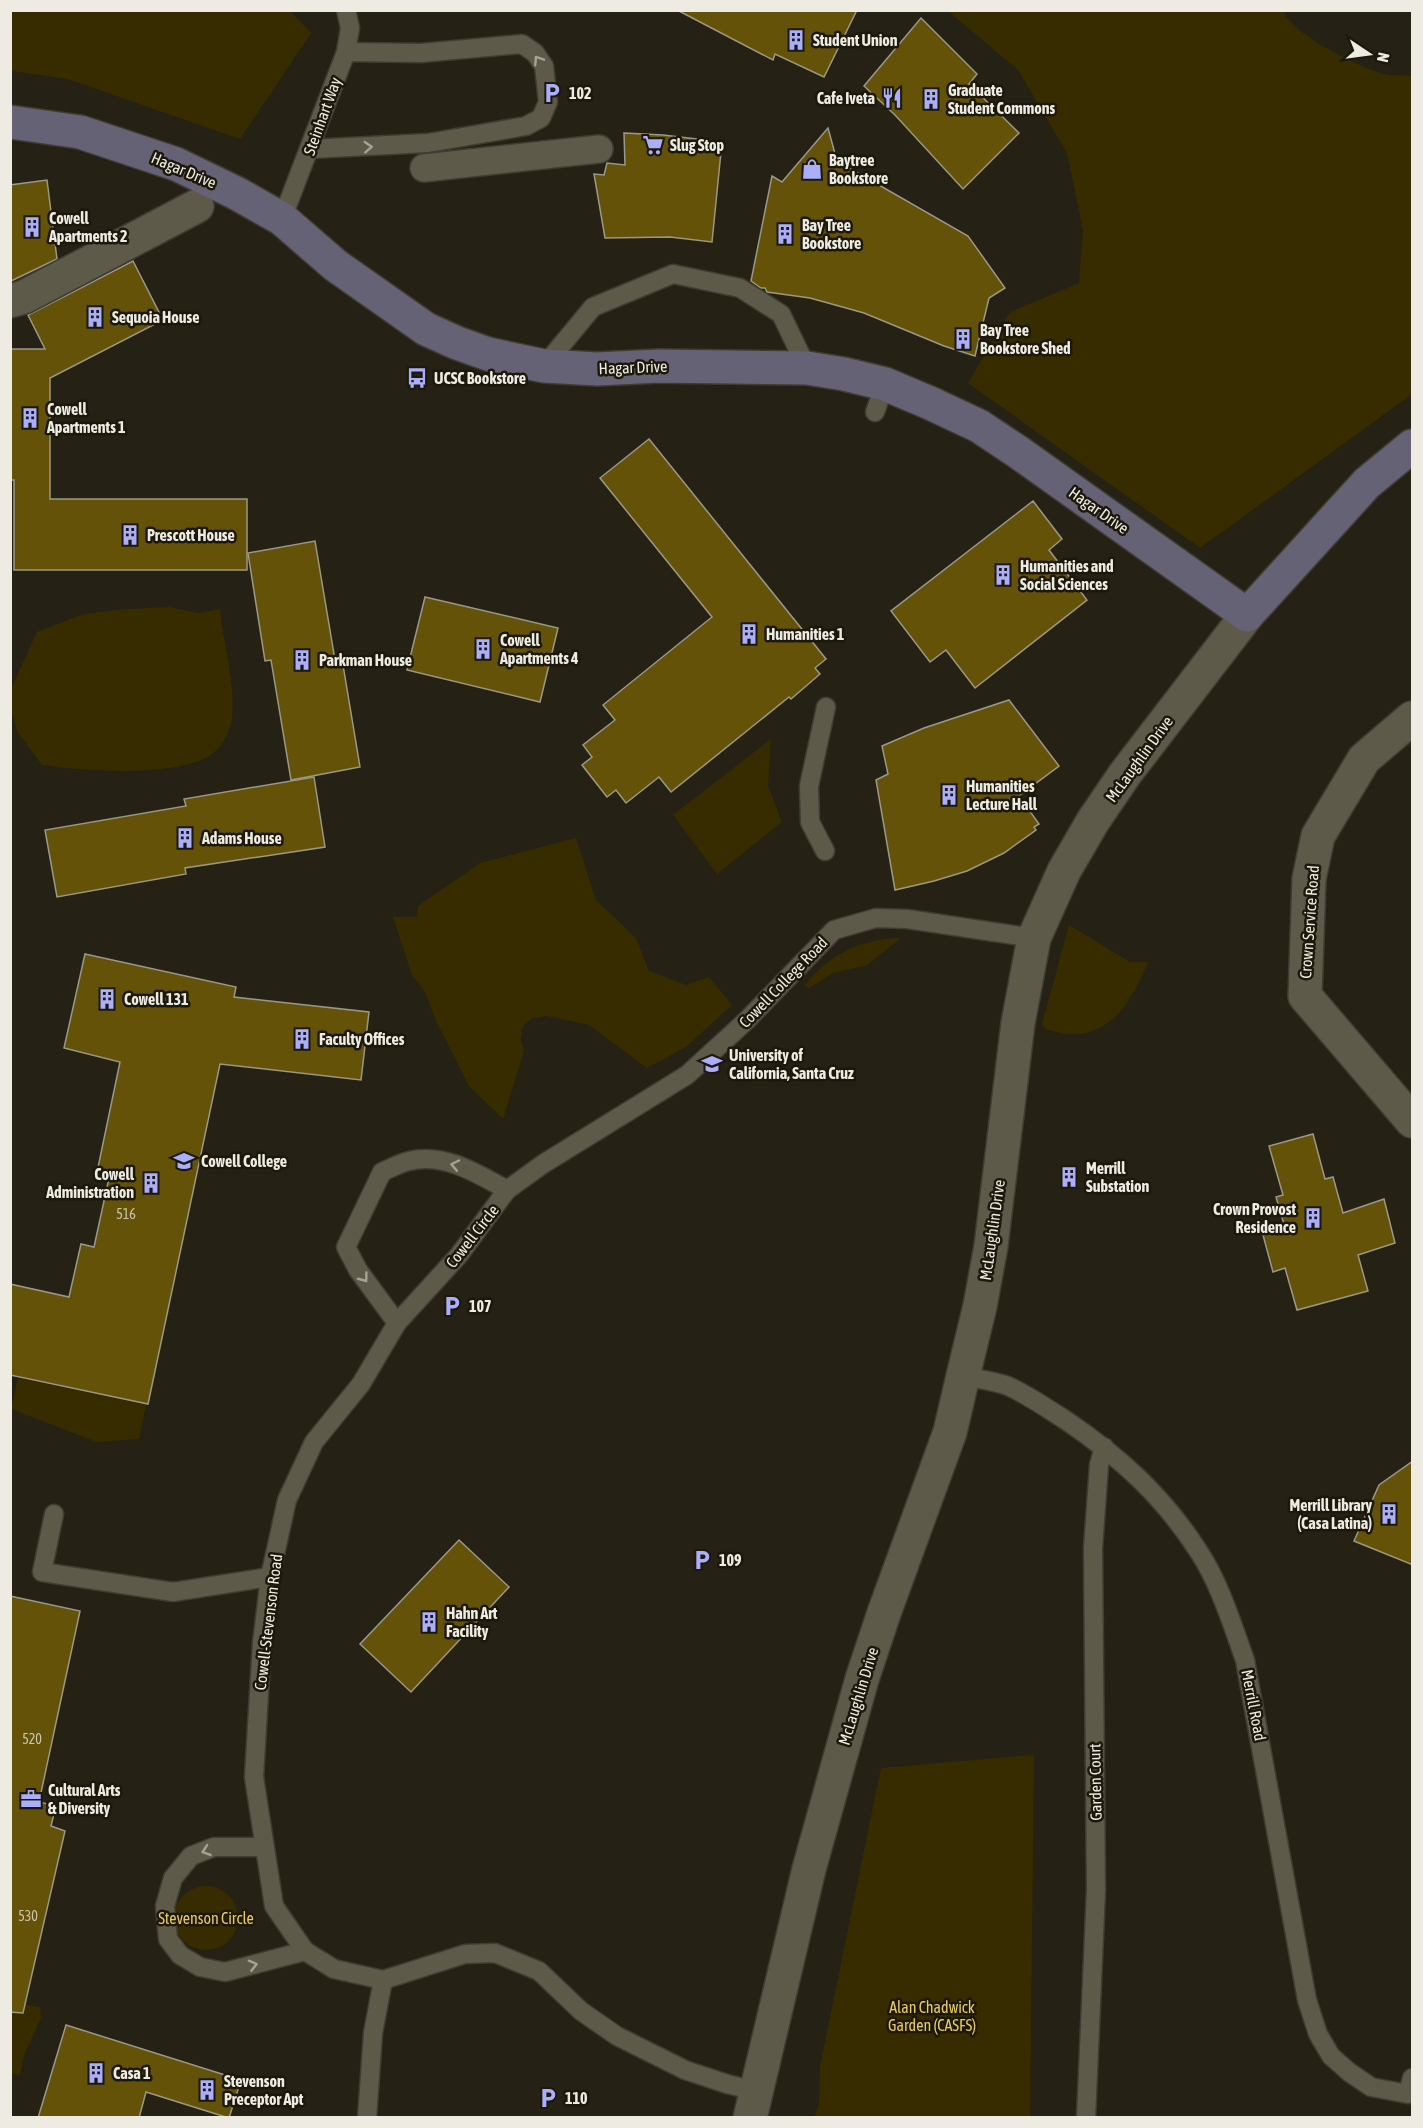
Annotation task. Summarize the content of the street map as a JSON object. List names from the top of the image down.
{
  "streets": {
    "main road": ["Hagar Drive", "McLaughlin Drive"],
    "street": ["Crown Service Road"],
    "lane": [
      "Steinhart Way",
      "Cowell College Road",
      "Cowell Circle",
      "Cowell-Stevenson Road",
      "Merrill Road",
      "Garden Court"
    ]
  },
  "crossings": [
    ["Steinhart Way", "Hagar Drive"],
    ["Hagar Drive", "McLaughlin Drive"],
    ["McLaughlin Drive", "Cowell College Road"],
    ["McLaughlin Drive", "Merrill Road"],
    ["Cowell College Road", "Cowell Circle"],
    ["Cowell Circle", "Cowell-Stevenson Road"],
    ["Merrill Road", "Garden Court"]
  ],
  "parks": ["Stevenson Circle", "Alan Chadwick Garden (CASFS)"],
  "places": {
    "building": [
      "Student Union",
      "Graduate Student Commons",
      "Cowell Apartments 2",
      "Bay Tree Bookstore",
      "Sequoia House",
      "Bay Tree Bookstore Shed",
      "Cowell Apartments 1",
      "Prescott House",
      "Humanities and Social Sciences",
      "Humanities 1",
      "Cowell Apartments 4",
      "Parkman House",
      "Humanities Lecture Hall",
      "Adams House",
      "Cowell 131",
      "Faculty Offices",
      "Merrill Substation",
      "Cowell Administration",
      "Crown Provost Residence",
      "Merrill Library (Casa Latina)",
      "Hahn Art Facility",
      "Casa 1",
      "Stevenson Preceptor Apt"
    ],
    "parking": [
      "102",
      "107",
      "109",
      "110"
    ],
    "restaurant": ["Cafe Iveta"],
    "supermarket": ["Slug Stop"],
    "shop": ["Baytree Bookstore"],
    "bus stop": ["UCSC Bookstore"],
    "school or university": ["University of California, Santa Cruz", "Cowell College"],
    "office": ["Cultural Arts & Diversity"]
  },
  "house_numbers": ["516", "520", "530"],
  "north": "right"
}
